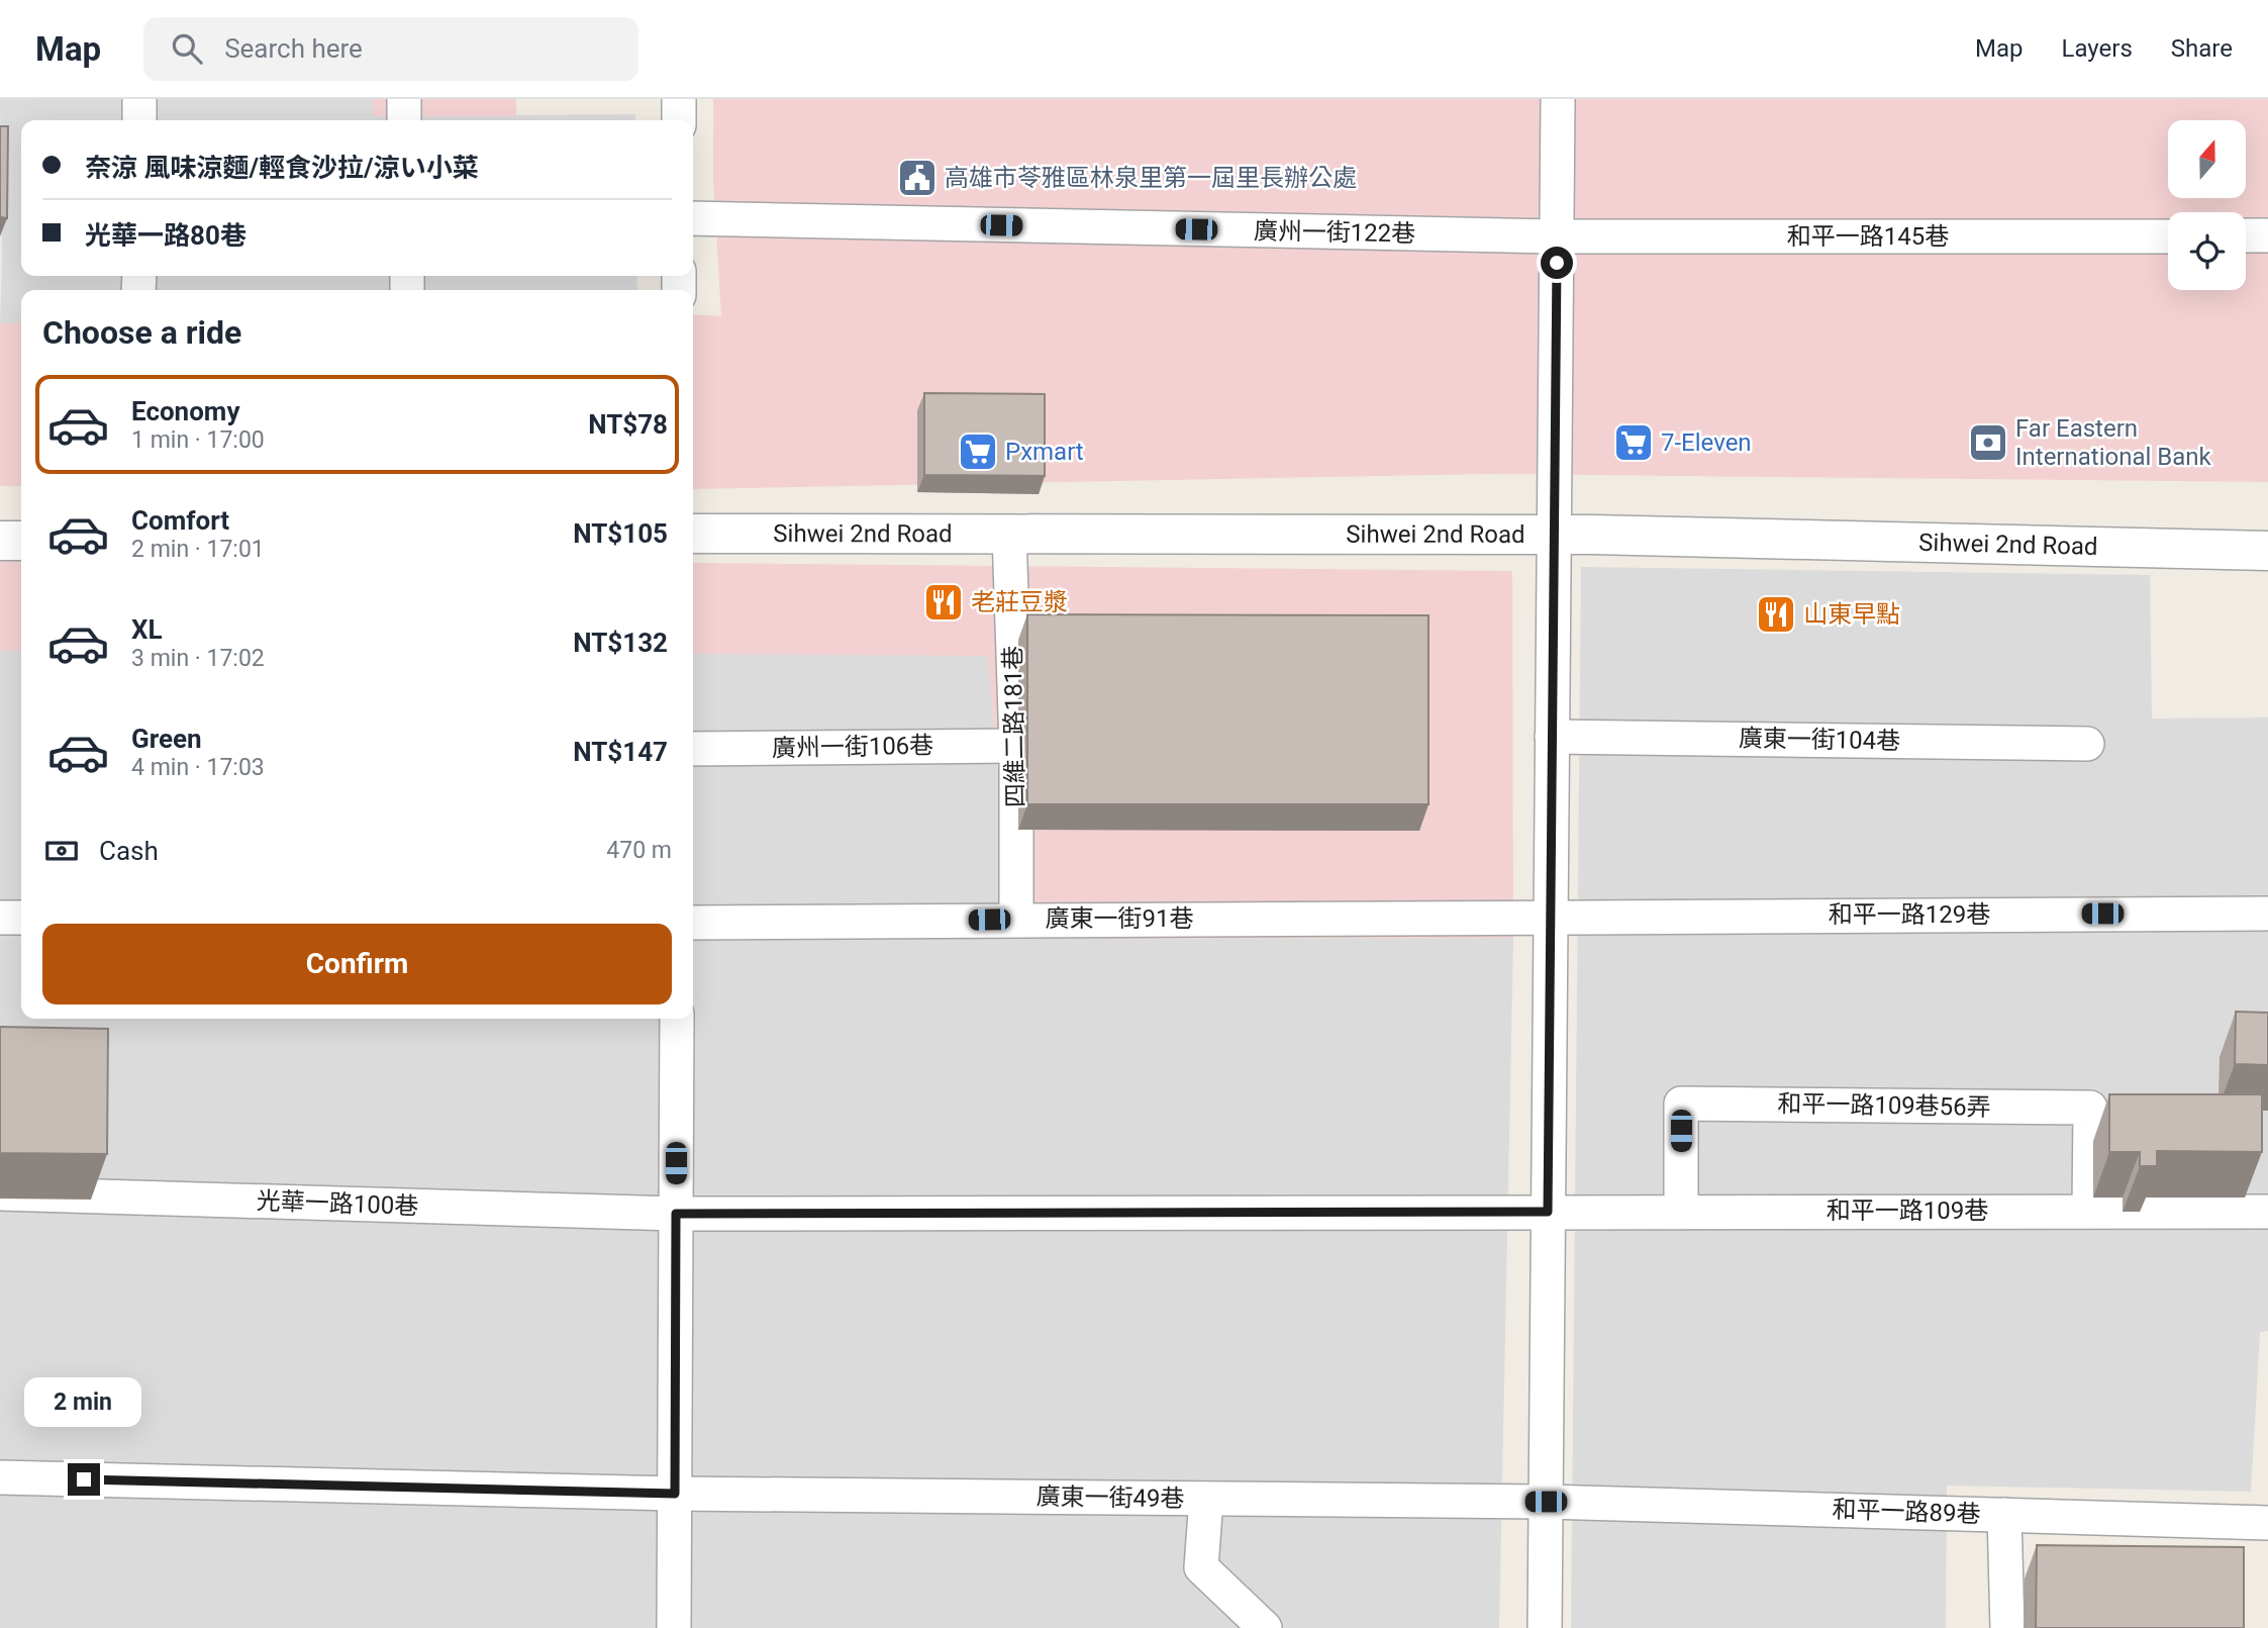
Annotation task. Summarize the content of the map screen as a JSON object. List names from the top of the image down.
{
  "streets": {
    "street": [
      "廣州一街122巷",
      "和平一路145巷",
      "Sihwei 2nd Road",
      "四維二路181巷",
      "廣東一街104巷",
      "廣州一街106巷",
      "和平一路129巷",
      "廣東一街91巷",
      "和平一路109巷56弄",
      "光華一路100巷",
      "和平一路109巷",
      "廣東一街49巷",
      "和平一路89巷"
    ]
  },
  "crossings": [
    ["廣州一街122巷", "和平一路145巷"],
    ["Sihwei 2nd Road", "四維二路181巷"],
    ["四維二路181巷", "廣州一街106巷"],
    ["四維二路181巷", "廣東一街91巷"],
    ["和平一路129巷", "廣東一街91巷"],
    ["和平一路109巷56弄", "和平一路109巷"],
    ["光華一路100巷", "和平一路109巷"],
    ["廣東一街49巷", "和平一路89巷"]
  ],
  "places": {
    "public building": ["高雄市苓雅區林泉里第一屆里長辦公處"],
    "supermarket": ["7-Eleven", "Pxmart"],
    "bank": ["Far Eastern International Bank"],
    "restaurant": ["老莊豆漿", "山東早點"]
  },
  "north": "top",
  "page": {
    "header": "Map",
    "search": "Search here",
    "nav": ["Map", "Layers", "Share"],
    "banner": ["奈涼 風味涼麵/輕食沙拉/涼い小菜", "光華一路80巷"],
    "heading": "Choose a ride",
    "list": [
      {
        "name": "Economy",
        "note": "1 min · 17:00",
        "value": "NT$78"
      },
      {
        "name": "Comfort",
        "note": "2 min · 17:01",
        "value": "NT$105"
      },
      {
        "name": "XL",
        "note": "3 min · 17:02",
        "value": "NT$132"
      },
      {
        "name": "Green",
        "note": "4 min · 17:03",
        "value": "NT$147"
      }
    ],
    "pay": ["Cash", "470 m"],
    "buttons": "Confirm",
    "bubble": "2 min"
  }
}
